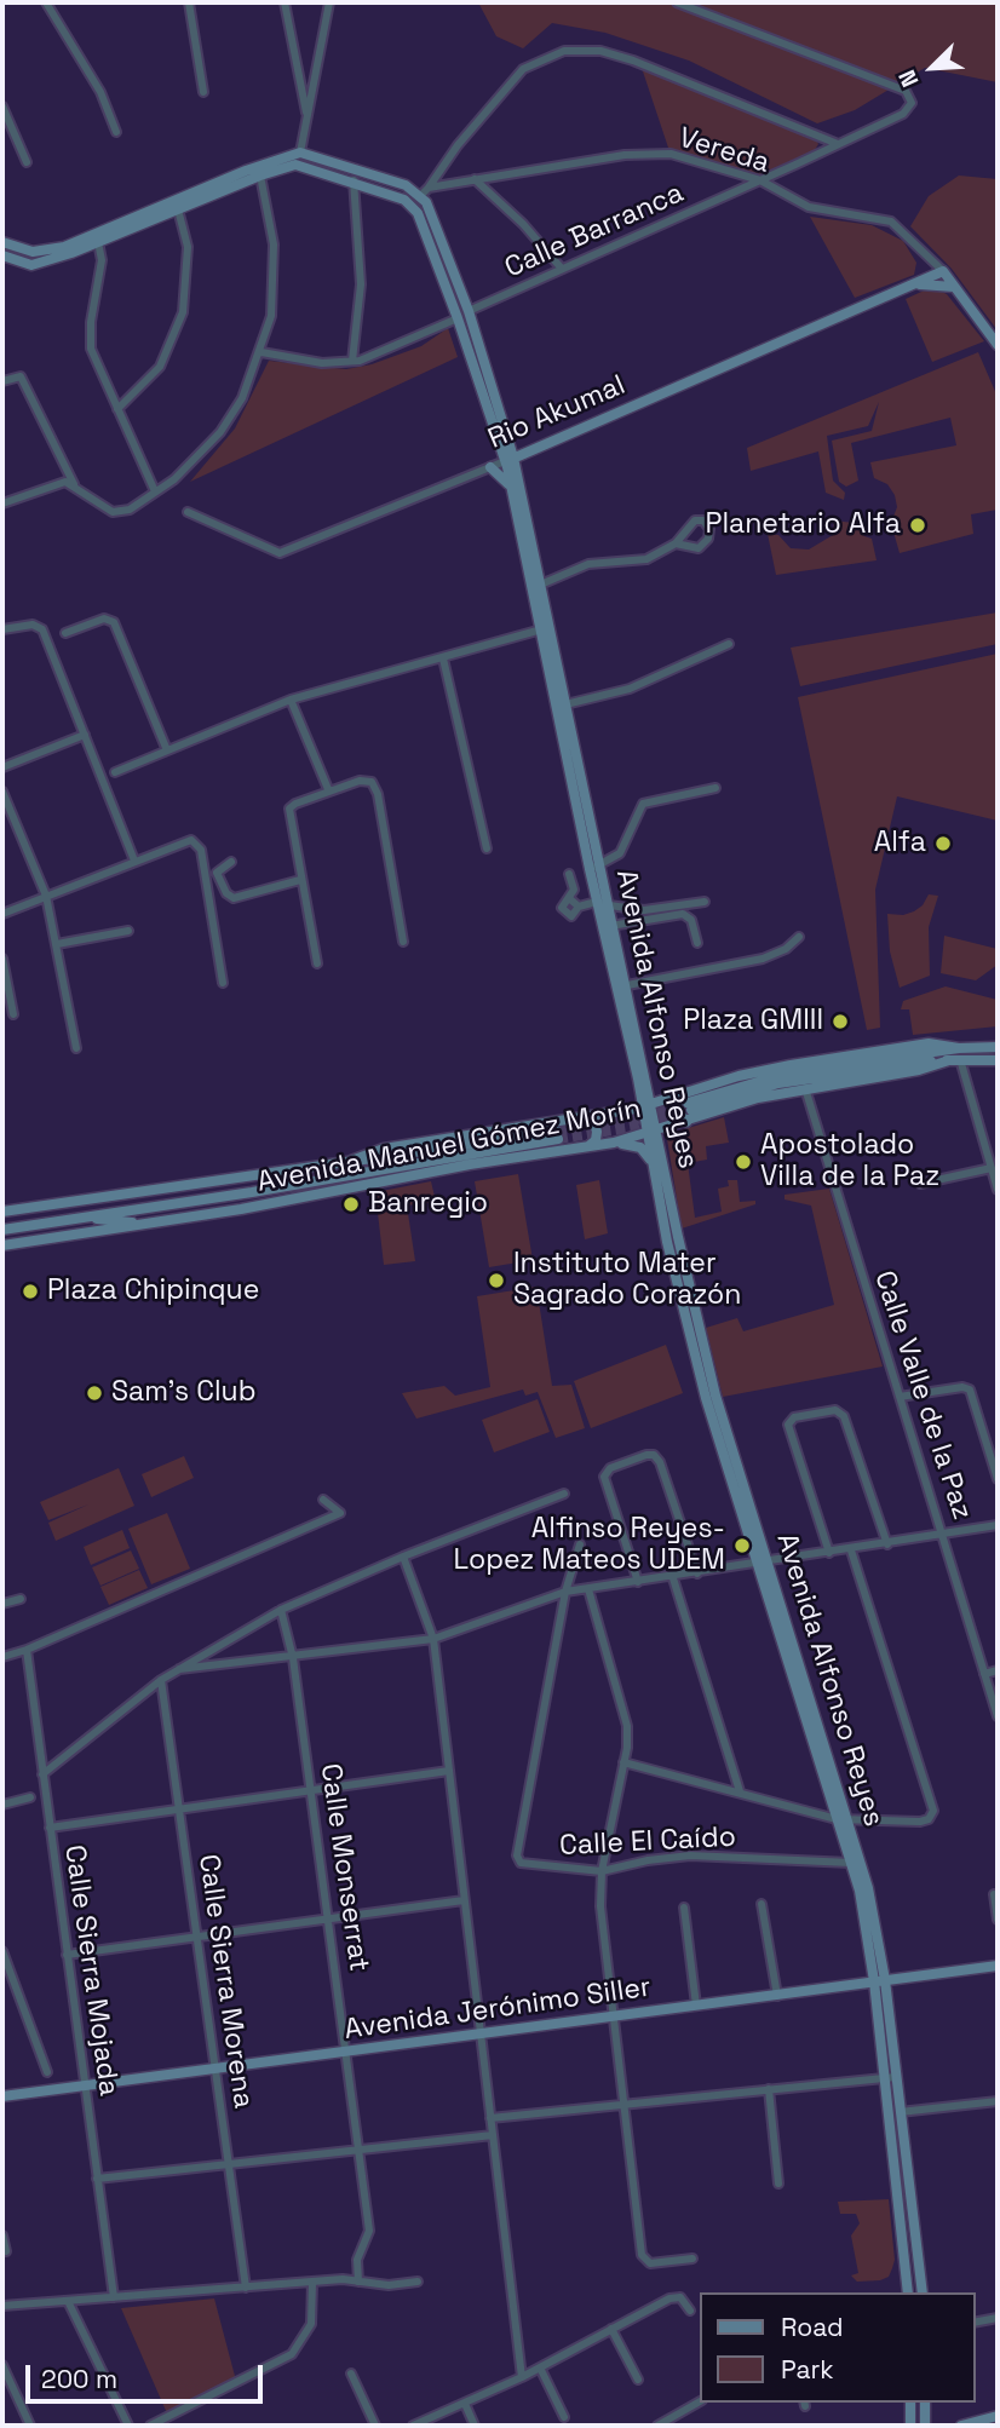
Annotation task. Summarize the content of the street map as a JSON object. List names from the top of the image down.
{
  "streets": {
    "main road": [
      "Rio Akumal",
      "Avenida Alfonso Reyes",
      "Avenida Manuel Gómez Morín",
      "Avenida Jerónimo Siller"
    ],
    "street": [
      "Vereda",
      "Calle Barranca",
      "Calle Valle de la Paz",
      "Calle El Caído",
      "Calle Monserrat",
      "Calle Sierra Mojada",
      "Calle Sierra Morena"
    ]
  },
  "crossings": [
    ["Vereda", "Calle Barranca"],
    ["Vereda", "Rio Akumal"],
    ["Vereda", "Avenida Alfonso Reyes"],
    ["Calle Barranca", "Avenida Alfonso Reyes"],
    ["Rio Akumal", "Avenida Alfonso Reyes"],
    ["Avenida Alfonso Reyes", "Avenida Manuel Gómez Morín"],
    ["Avenida Alfonso Reyes", "Calle El Caído"],
    ["Avenida Alfonso Reyes", "Avenida Jerónimo Siller"],
    ["Avenida Manuel Gómez Morín", "Calle Valle de la Paz"],
    ["Calle Monserrat", "Avenida Jerónimo Siller"],
    ["Calle Sierra Mojada", "Avenida Jerónimo Siller"],
    ["Calle Sierra Morena", "Avenida Jerónimo Siller"]
  ],
  "places": [
    "Planetario Alfa",
    "Alfa",
    "Plaza GMIII",
    "Apostolado Villa de la Paz",
    "Banregio",
    "Instituto Mater Sagrado Corazón",
    "Plaza Chipinque",
    "Sam's Club",
    "Alfinso Reyes- Lopez Mateos UDEM"
  ],
  "legend": ["Road", "Park"],
  "scale_bar": "200 m",
  "north": "bottom left"
}
